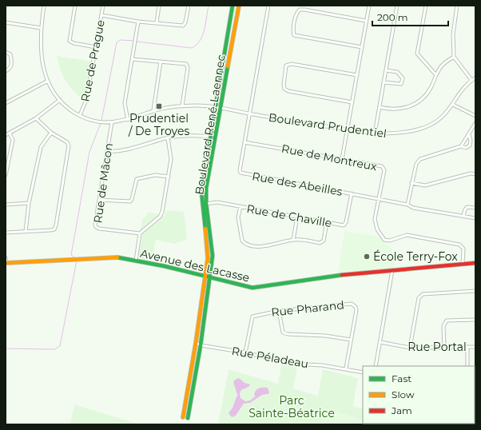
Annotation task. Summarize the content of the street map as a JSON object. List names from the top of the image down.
{
  "streets": {
    "street": [
      "Rue de Prague",
      "Boulevard René-Laennec",
      "Boulevard Prudentiel",
      "Rue de Montreux",
      "Rue de Mâcon",
      "Rue des Abeilles",
      "Rue de Chaville",
      "Avenue des Lacasse",
      "Rue Pharand",
      "Rue Portal",
      "Rue Péladeau"
    ]
  },
  "crossings": [
    ["Rue de Prague", "Boulevard Prudentiel"],
    ["Boulevard René-Laennec", "Boulevard Prudentiel"],
    ["Boulevard René-Laennec", "Rue de Chaville"],
    ["Boulevard René-Laennec", "Avenue des Lacasse"],
    ["Boulevard René-Laennec", "Rue Péladeau"],
    ["Boulevard Prudentiel", "Rue de Mâcon"],
    ["Boulevard Prudentiel", "Rue des Abeilles"],
    ["Rue de Montreux", "Rue des Abeilles"],
    ["Rue des Abeilles", "Rue de Chaville"],
    ["Rue Pharand", "Rue Péladeau"]
  ],
  "parks": ["Parc Sainte-Béatrice"],
  "places": {
    "transit": ["Prudentiel / De Troyes"],
    "other": ["École Terry-Fox"]
  },
  "legend": ["Fast", "Slow", "Jam"],
  "scale_bar": "200 m"
}
